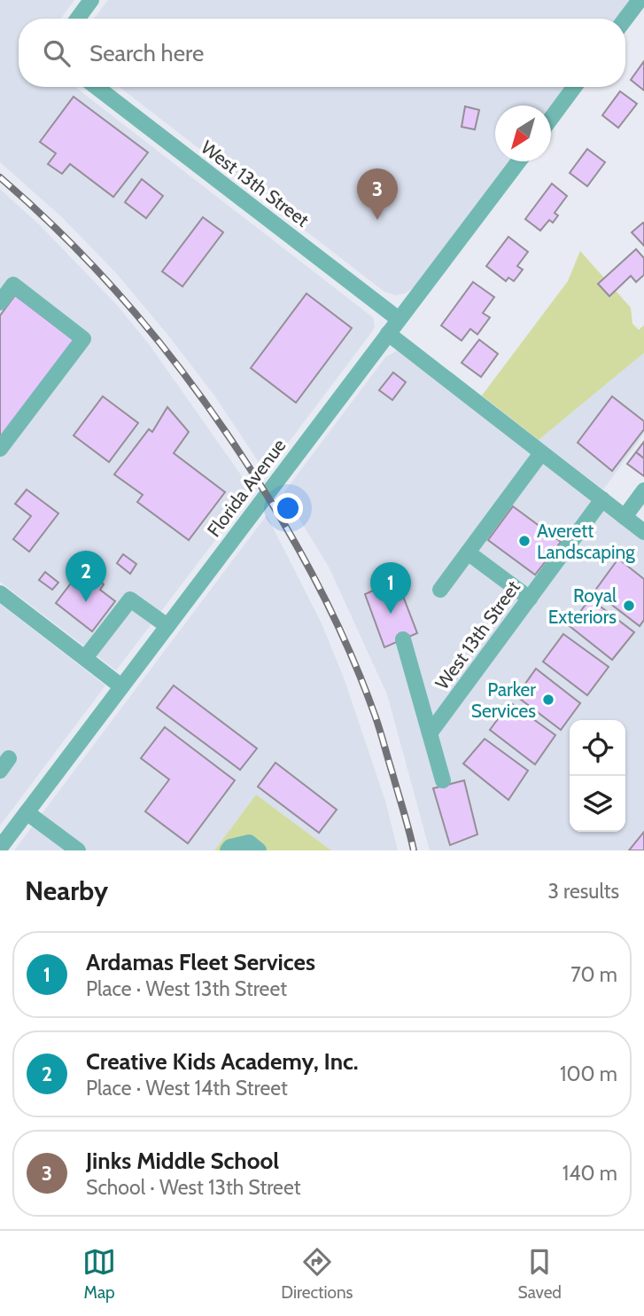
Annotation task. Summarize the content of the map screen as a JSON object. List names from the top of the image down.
{
  "streets": {
    "street": ["West 13th Street", "Florida Avenue"]
  },
  "crossings": [
    ["West 13th Street", "Florida Avenue"]
  ],
  "places": ["Averett Landscaping", "Royal Exteriors", "Parker Services"],
  "north": "bottom left",
  "page": {
    "search": "Search here",
    "pins": ["3", "2", "1"],
    "heading": ["Nearby", "3 results"],
    "list": [
      {
        "mark": "1",
        "name": "Ardamas Fleet Services",
        "note": "Place · West 13th Street",
        "value": "70 m"
      },
      {
        "mark": "2",
        "name": "Creative Kids Academy, Inc.",
        "note": "Place · West 14th Street",
        "value": "100 m"
      },
      {
        "mark": "3",
        "name": "Jinks Middle School",
        "note": "School · West 13th Street",
        "value": "140 m"
      }
    ],
    "nav": ["Map", "Directions", "Saved"]
  }
}
